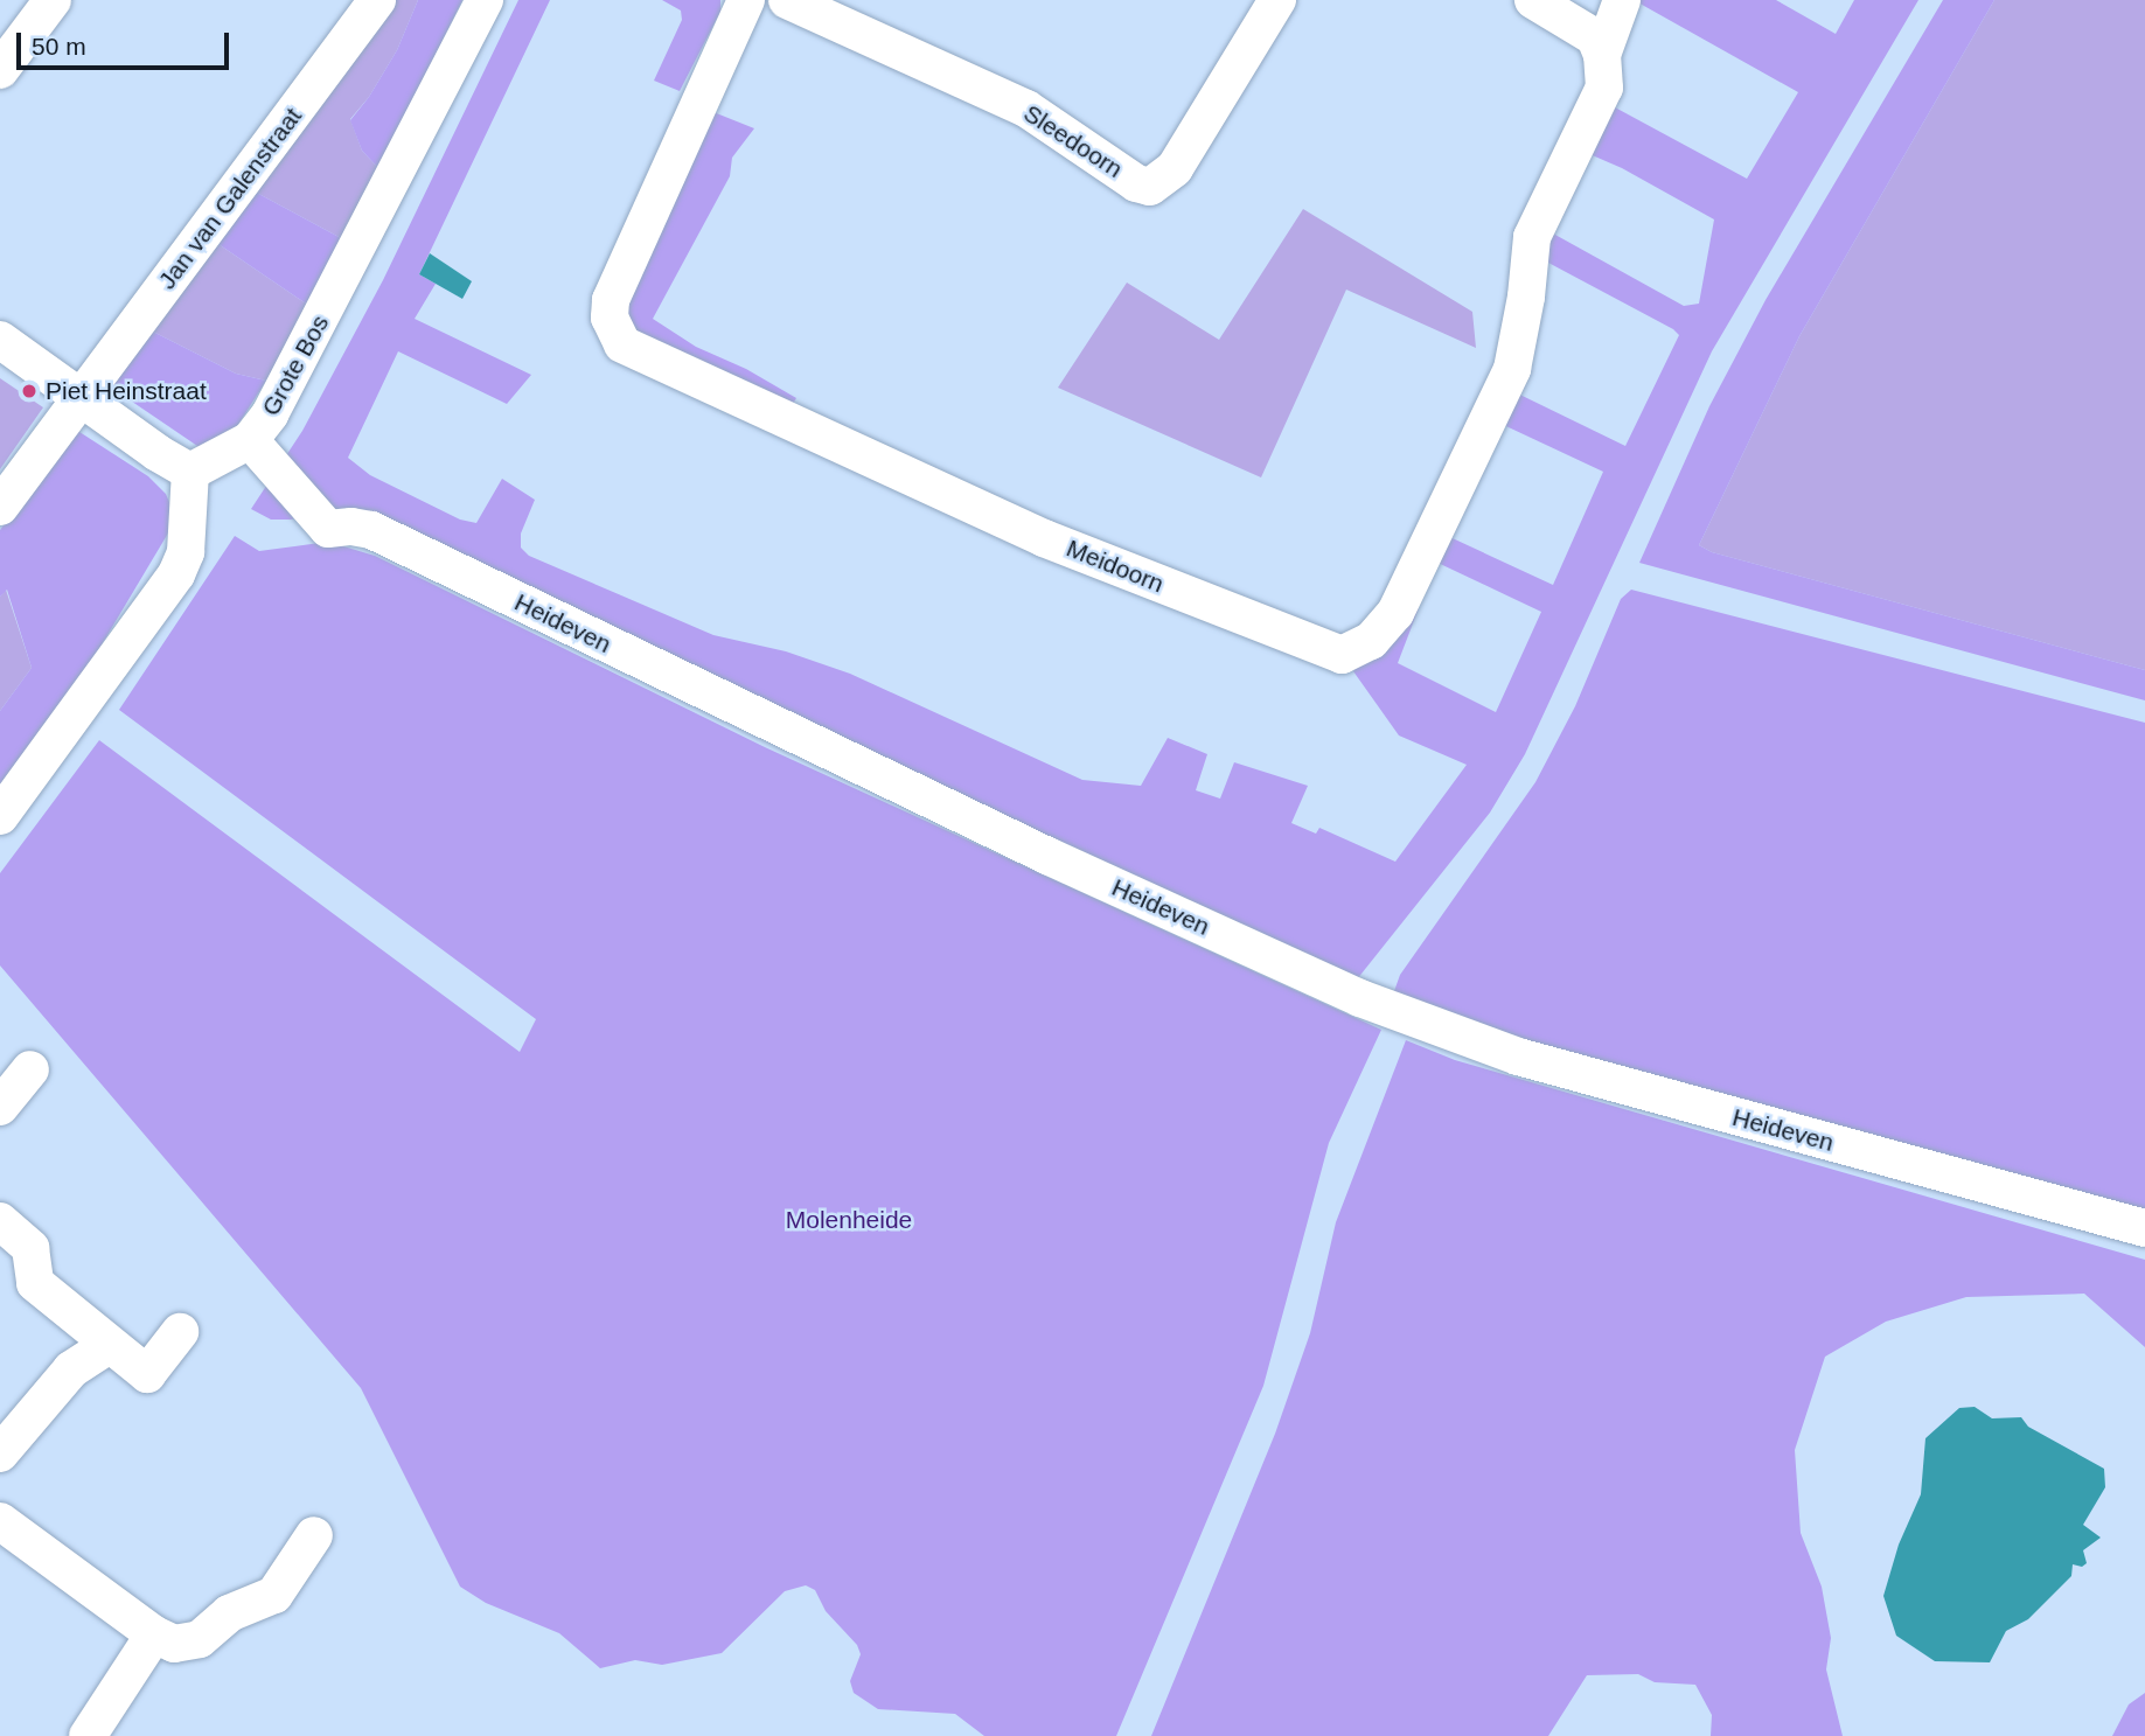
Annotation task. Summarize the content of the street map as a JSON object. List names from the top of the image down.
{
  "streets": {
    "street": [
      "Sleedoorn",
      "Jan van Galenstraat",
      "Grote Bos",
      "Meidoorn",
      "Heideven"
    ]
  },
  "crossings": [
    ["Grote Bos", "Heideven"]
  ],
  "parks": ["Molenheide"],
  "places": ["Piet Heinstraat"],
  "scale_bar": "50 m"
}
